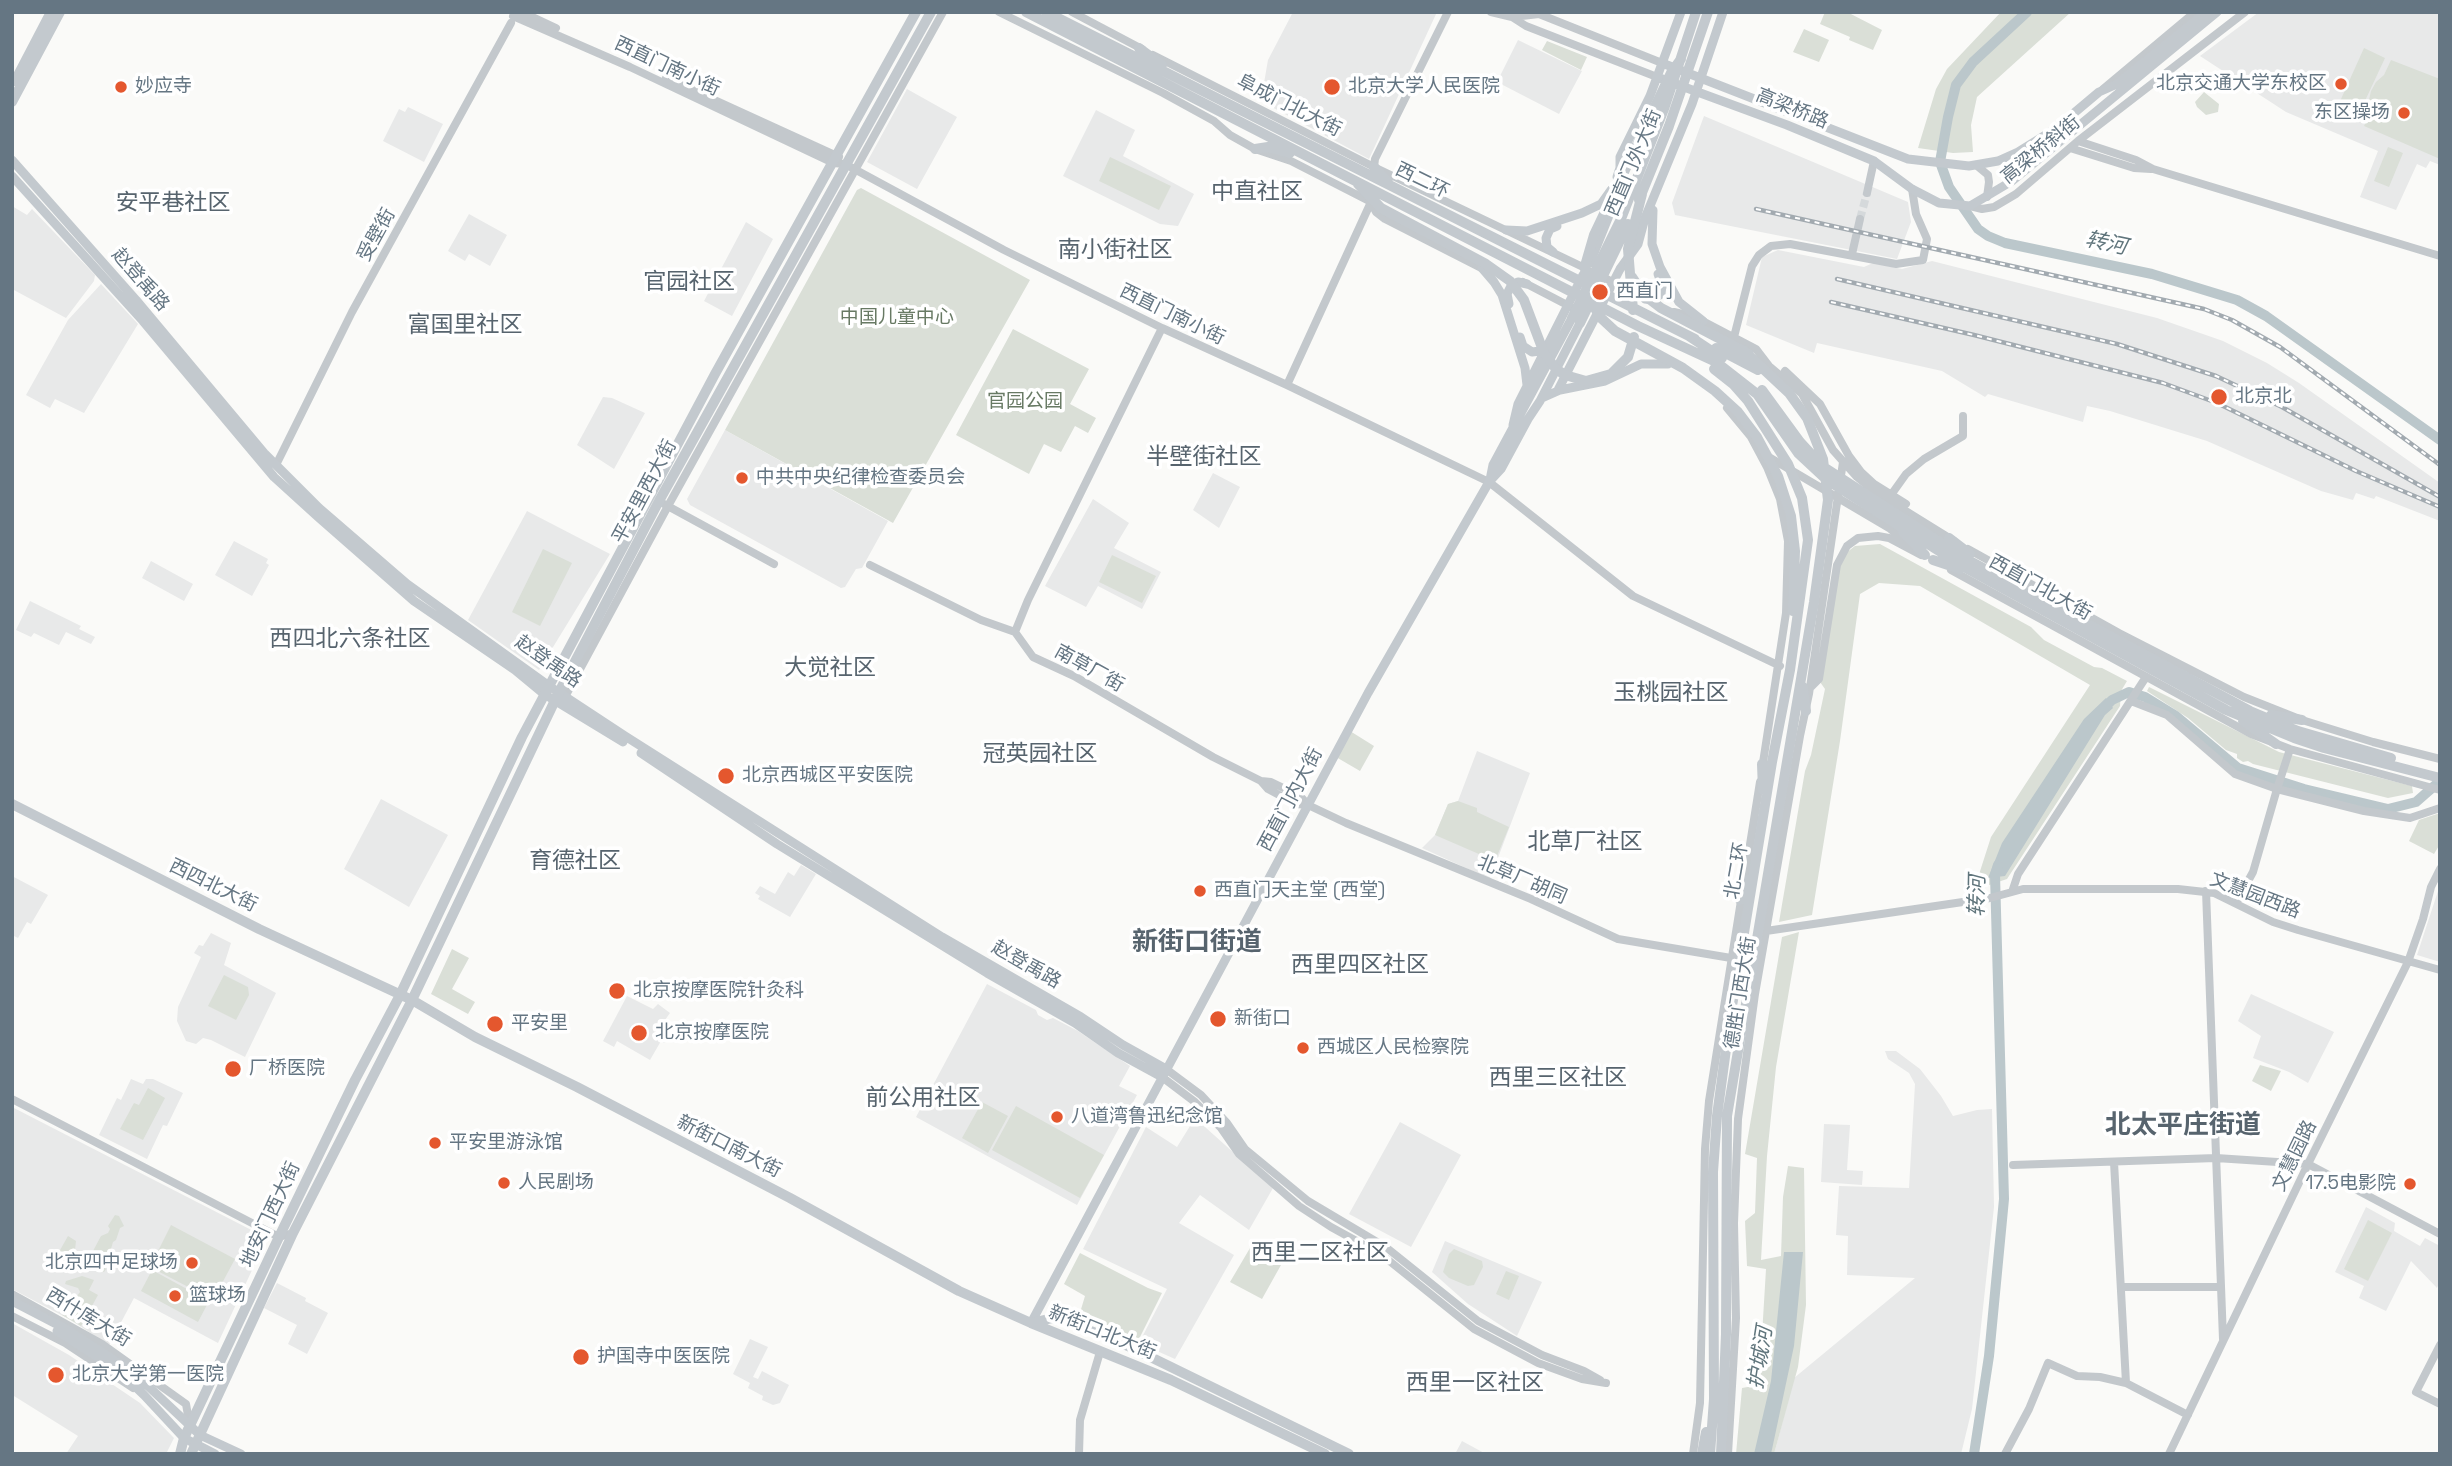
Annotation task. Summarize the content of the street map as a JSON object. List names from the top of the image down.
{
  "streets": {
    "main road": [
      "高梁桥路",
      "高梁桥斜街",
      "西直门外大街",
      "西二环",
      "赵登禹路",
      "平安里西大街",
      "西直门北大街",
      "西直门内大街",
      "北二环",
      "西四北大街",
      "新街口南大街",
      "地安门西大街",
      "西什库大街",
      "新街口北大街"
    ],
    "street": [
      "西直门南小街",
      "阜成门北大街",
      "受壁街",
      "南草厂街",
      "北草厂胡同",
      "文慧园西路",
      "德胜门西大街",
      "文慧园路"
    ]
  },
  "crossings": [
    ["西直门南小街", "受壁街"],
    ["西直门南小街", "平安里西大街"],
    ["西直门南小街", "西直门内大街"],
    ["西直门南小街", "北二环"],
    ["西直门南小街", "德胜门西大街"],
    ["高梁桥路", "高梁桥斜街"],
    ["高梁桥路", "西直门外大街"],
    ["西直门外大街", "西直门内大街"],
    ["西二环", "西直门北大街"],
    ["西二环", "北二环"],
    ["受壁街", "赵登禹路"],
    ["赵登禹路", "平安里西大街"],
    ["赵登禹路", "西直门内大街"],
    ["平安里西大街", "西四北大街"],
    ["平安里西大街", "新街口南大街"],
    ["平安里西大街", "地安门西大街"],
    ["西直门北大街", "北二环"],
    ["南草厂街", "西直门内大街"],
    ["南草厂街", "北草厂胡同"],
    ["西直门内大街", "北草厂胡同"],
    ["西直门内大街", "新街口南大街"],
    ["西直门内大街", "新街口北大街"],
    ["北二环", "德胜门西大街"],
    ["北草厂胡同", "德胜门西大街"],
    ["西四北大街", "新街口南大街"],
    ["西四北大街", "地安门西大街"],
    ["文慧园西路", "德胜门西大街"],
    ["文慧园西路", "文慧园路"],
    ["新街口南大街", "地安门西大街"],
    ["新街口南大街", "新街口北大街"],
    ["地安门西大街", "西什库大街"]
  ],
  "districts": [
    "中直社区",
    "安平巷社区",
    "南小街社区",
    "官园社区",
    "富国里社区",
    "半壁街社区",
    "西四北六条社区",
    "大觉社区",
    "玉桃园社区",
    "冠英园社区",
    "北草厂社区",
    "育德社区",
    "新街口街道",
    "西里四区社区",
    "西里三区社区",
    "前公用社区",
    "北太平庄街道",
    "西里二区社区",
    "西里一区社区"
  ],
  "water": ["转河", "护城河"],
  "parks": ["中国儿童中心", "官园公园"],
  "places": [
    "北京交通大学东校区",
    "妙应寺",
    "北京大学人民医院",
    "东区操场",
    "西直门",
    "北京北",
    "中共中央纪律检查委员会",
    "北京西城区平安医院",
    "西直门天主堂 (西堂)",
    "北京按摩医院针灸科",
    "新街口",
    "平安里",
    "北京按摩医院",
    "西城区人民检察院",
    "厂桥医院",
    "八道湾鲁迅纪念馆",
    "平安里游泳馆",
    "人民剧场",
    "17.5电影院",
    "北京四中足球场",
    "篮球场",
    "护国寺中医医院",
    "北京大学第一医院"
  ]
}
